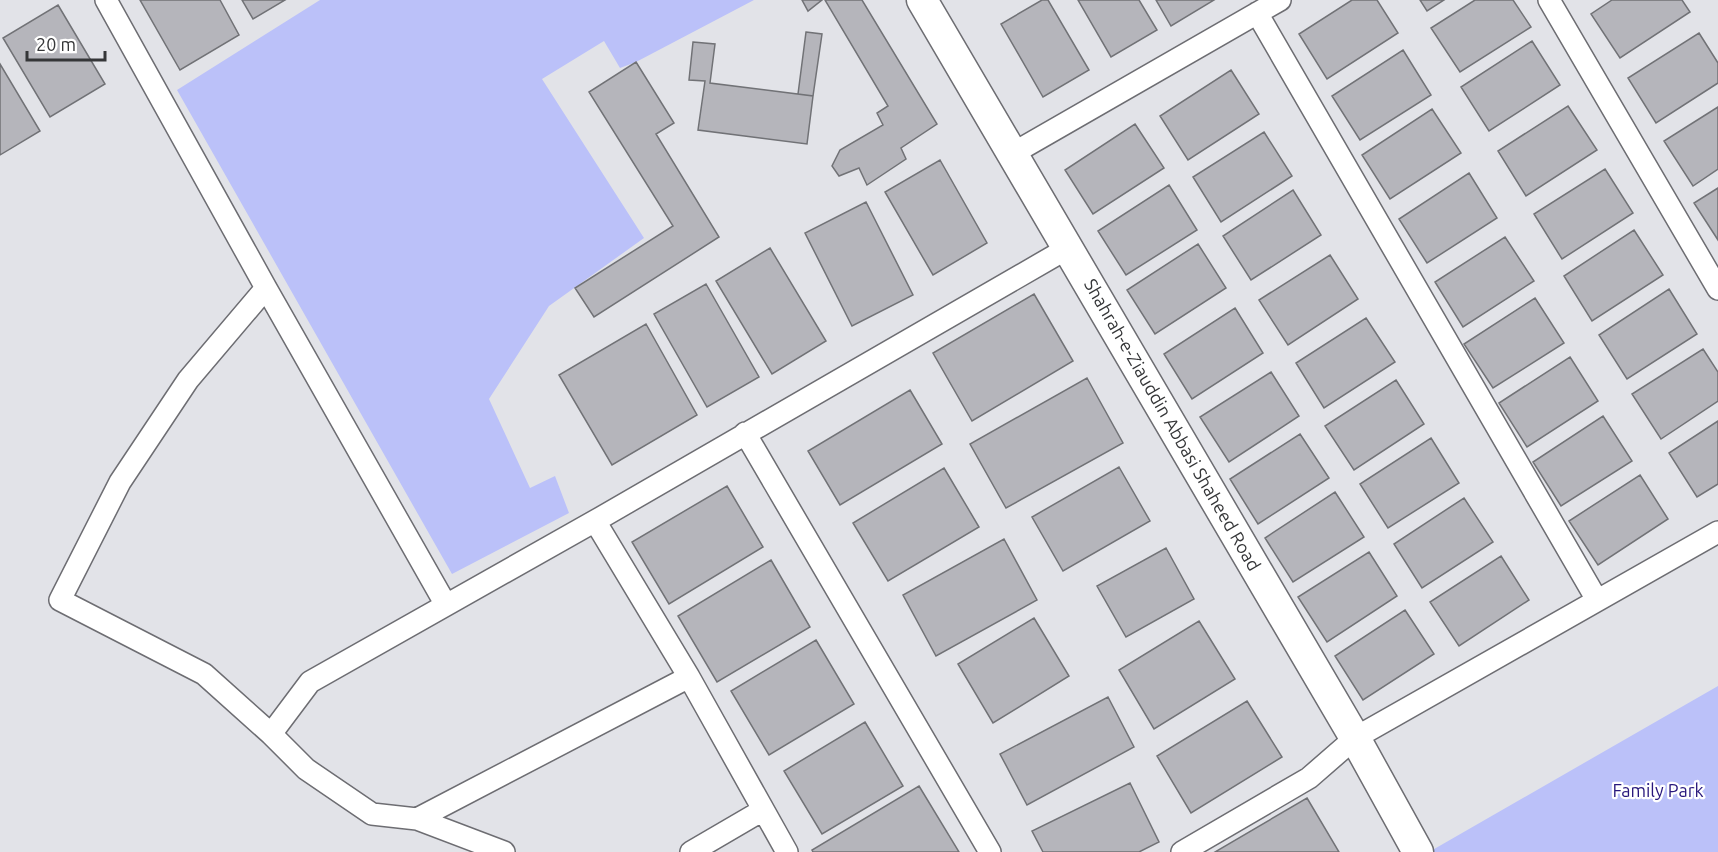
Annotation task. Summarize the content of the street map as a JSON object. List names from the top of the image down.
{
  "streets": {
    "street": ["Shahrah-e-Ziauddin Abbasi Shaheed Road"]
  },
  "parks": ["Family Park"],
  "scale_bar": "20 m"
}
